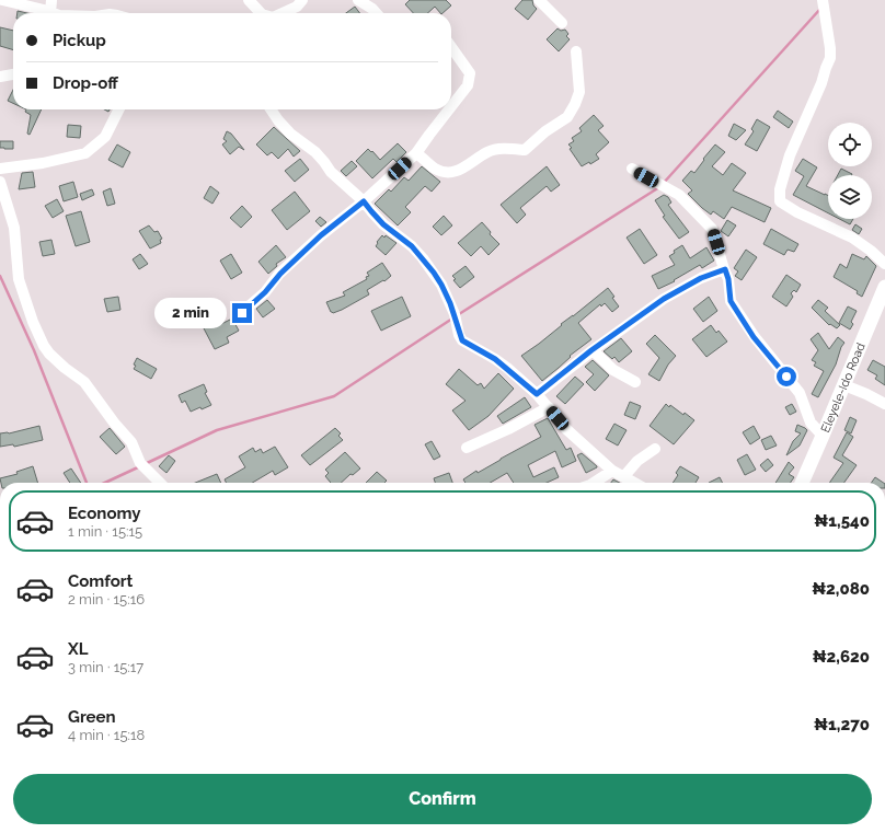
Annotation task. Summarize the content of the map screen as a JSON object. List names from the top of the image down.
{
  "streets": {
    "main road": ["Eleyele-Ido Road"]
  },
  "page": {
    "banner": ["Pickup", "Drop-off"],
    "bubble": "2 min",
    "list": [
      {
        "name": "Economy",
        "note": "1 min · 15:15",
        "value": "₦1,540"
      },
      {
        "name": "Comfort",
        "note": "2 min · 15:16",
        "value": "₦2,080"
      },
      {
        "name": "XL",
        "note": "3 min · 15:17",
        "value": "₦2,620"
      },
      {
        "name": "Green",
        "note": "4 min · 15:18",
        "value": "₦1,270"
      }
    ],
    "buttons": "Confirm"
  }
}
